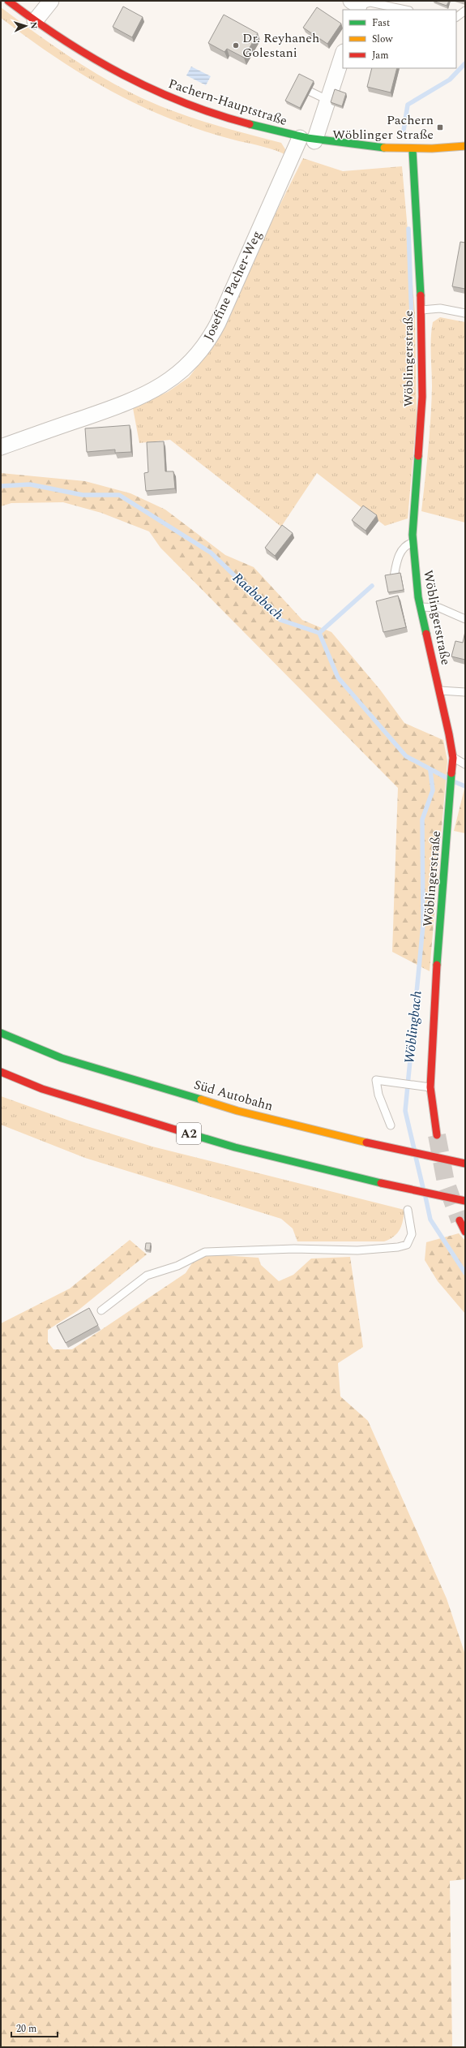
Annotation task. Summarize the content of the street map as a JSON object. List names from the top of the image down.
{
  "streets": {
    "main road": [
      "Pachern-Hauptstraße",
      "Wöblingerstraße",
      "Süd Autobahn",
      "A2"
    ],
    "street": ["Josefine Pacher-Weg"]
  },
  "crossings": [
    ["Pachern-Hauptstraße", "Josefine Pacher-Weg"],
    ["Pachern-Hauptstraße", "Wöblingerstraße"]
  ],
  "water": ["Raababach", "Wöblingbach"],
  "places": {
    "other": ["Dr. Reyhaneh Golestani"],
    "transit": ["Pachern Wöblinger Straße"]
  },
  "legend": ["Fast", "Slow", "Jam"],
  "scale_bar": "20 m",
  "north": "right"
}
